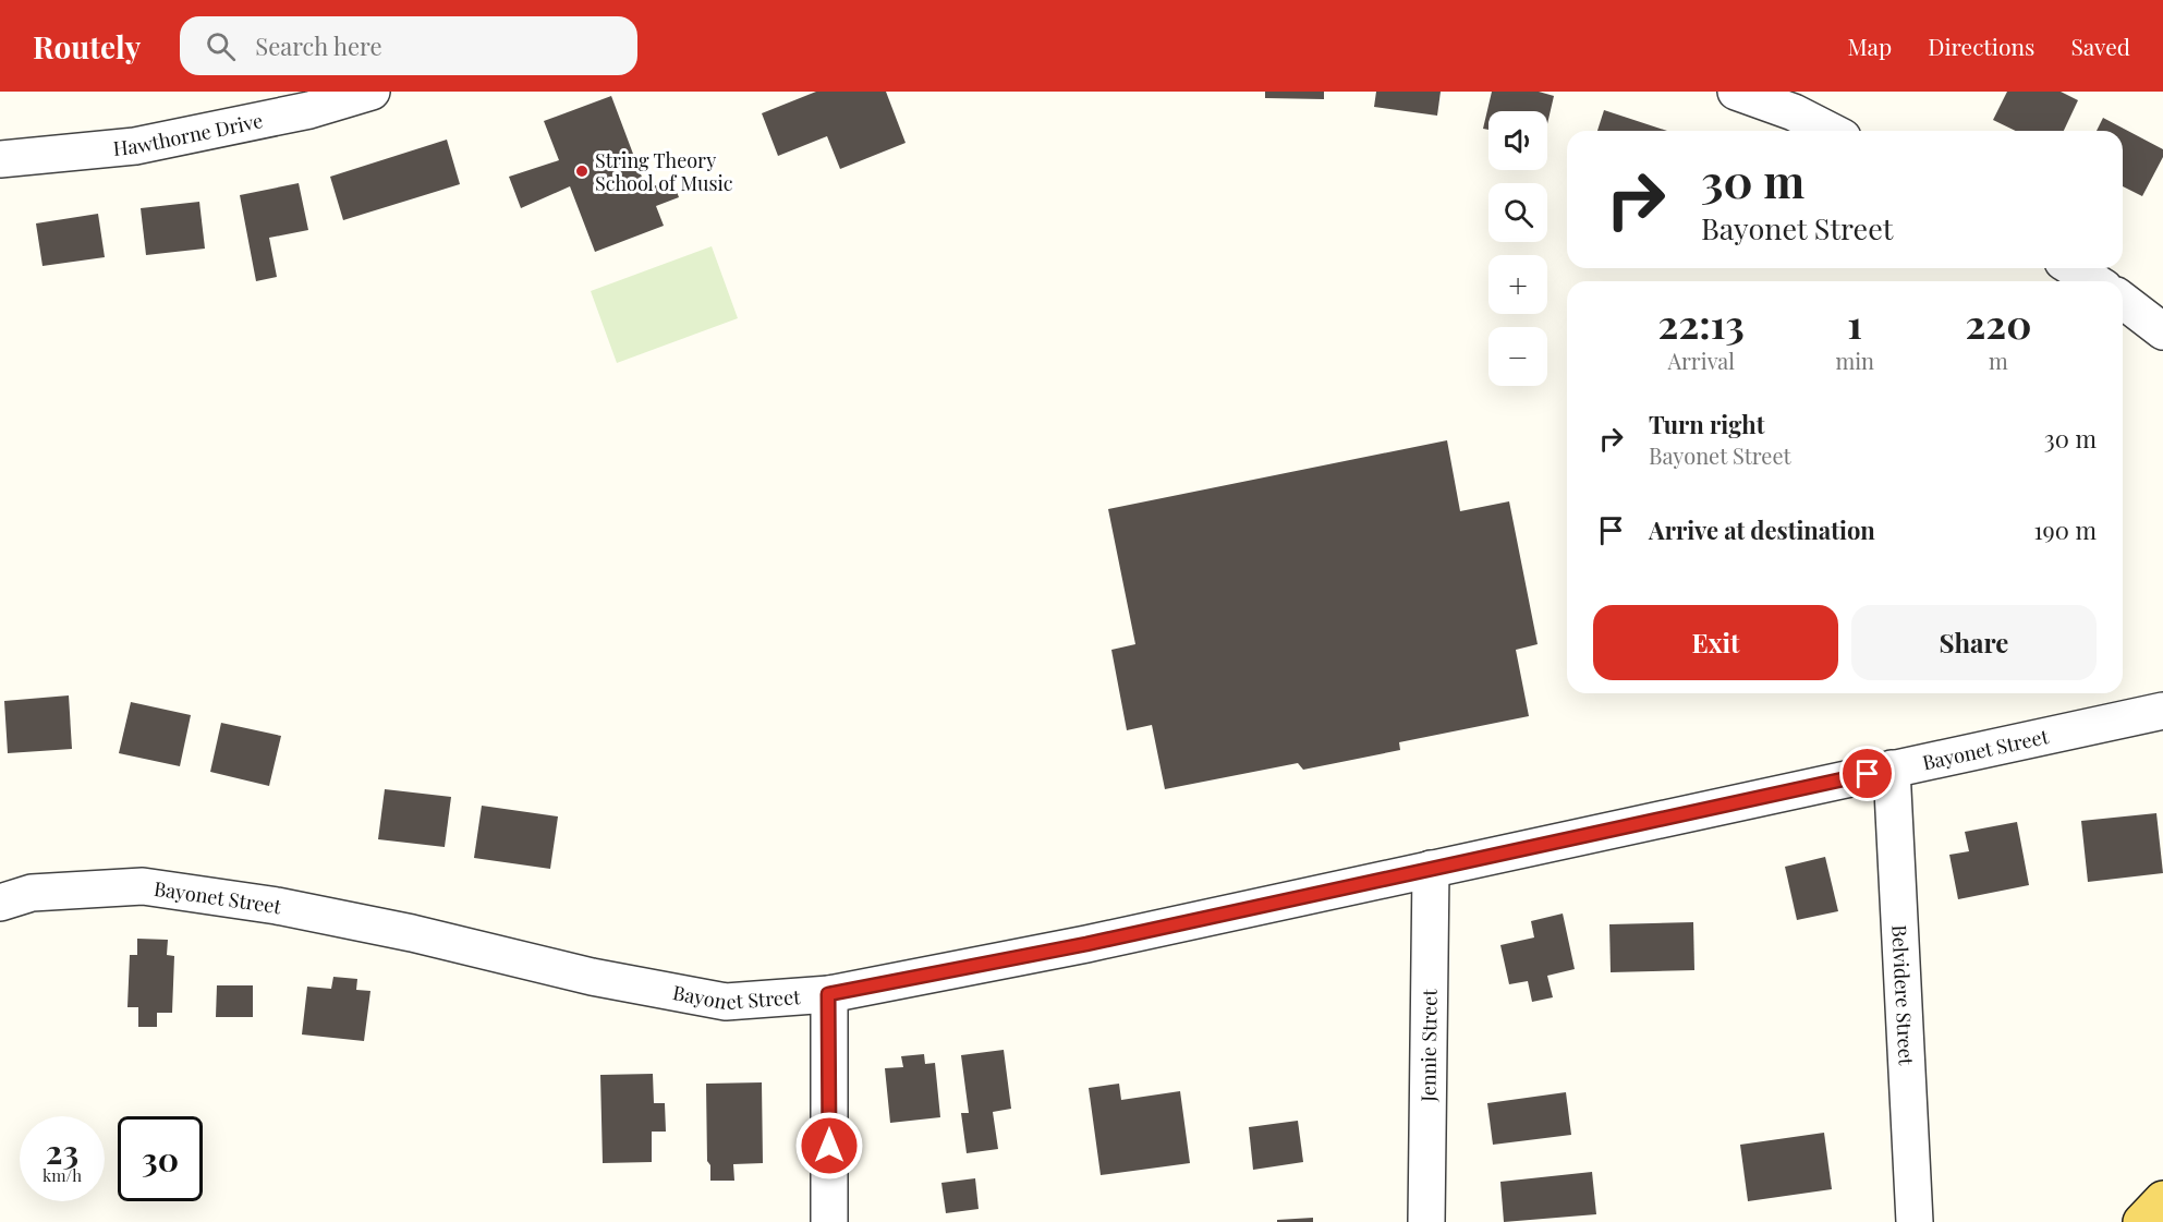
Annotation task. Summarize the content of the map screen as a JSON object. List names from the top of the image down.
{
  "streets": {
    "street": [
      "Hawthorne Drive",
      "Bayonet Street",
      "Belvidere Street",
      "Jennie Street"
    ]
  },
  "crossings": [
    ["Bayonet Street", "Belvidere Street"],
    ["Bayonet Street", "Jennie Street"]
  ],
  "places": ["String Theory School of Music"],
  "page": {
    "header": "Routely",
    "search": "Search here",
    "nav": ["Map", "Directions", "Saved"],
    "map_buttons": ["+", "−"],
    "turn": ["30 m", "Bayonet Street"],
    "eta": [
      "22:13",
      "Arrival",
      "1",
      "min",
      "220",
      "m"
    ],
    "list": [
      {
        "name": "Turn right",
        "note": "Bayonet Street",
        "value": "30 m"
      },
      {
        "name": "Arrive at destination",
        "value": "190 m"
      }
    ],
    "buttons": ["Exit", "Share"],
    "speed": "23 km/h",
    "limit": "30"
  }
}
